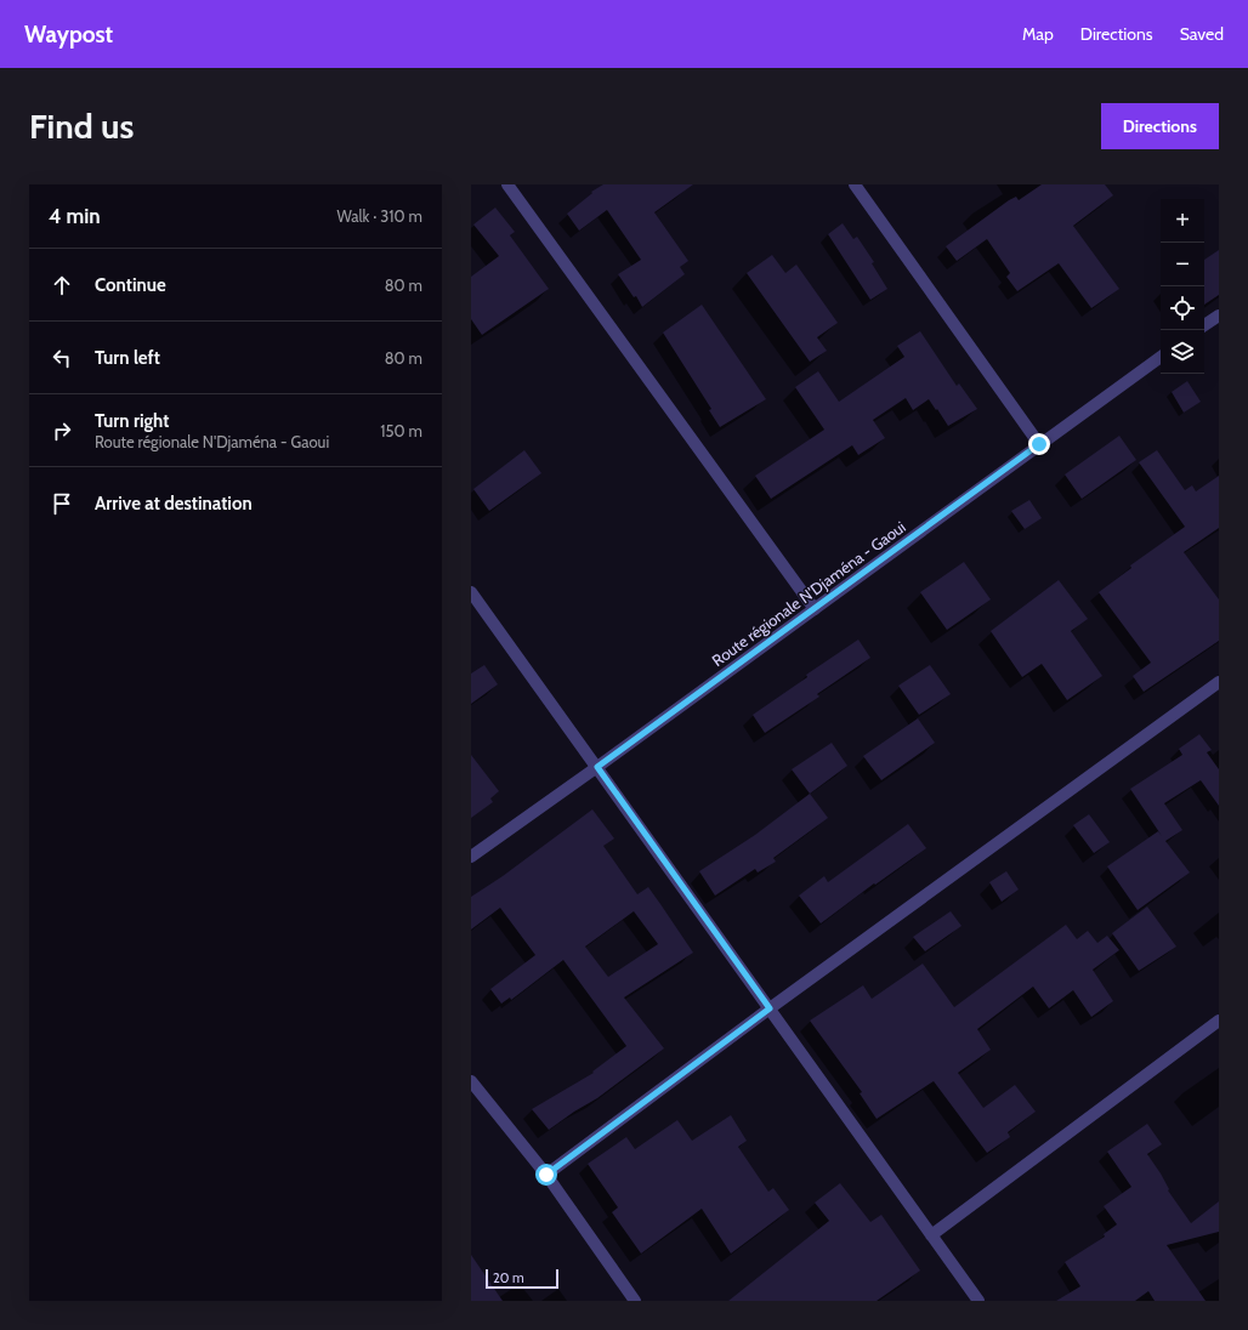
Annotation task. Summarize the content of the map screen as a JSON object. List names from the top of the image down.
{
  "streets": {
    "street": ["Route régionale N'Djaména - Gaoui"]
  },
  "scale_bar": "20 m",
  "page": {
    "header": "Waypost",
    "nav": ["Map", "Directions", "Saved"],
    "buttons": "Directions",
    "title": "Find us",
    "heading": ["4 min", "Walk · 310 m"],
    "map_buttons": ["+", "−"],
    "list": [
      ["Continue", "80 m"],
      ["Turn left", "80 m"],
      ["Turn right", "Route régionale N'Djaména - Gaoui", "150 m"],
      "Arrive at destination"
    ],
    "scale": "20 m"
  }
}
